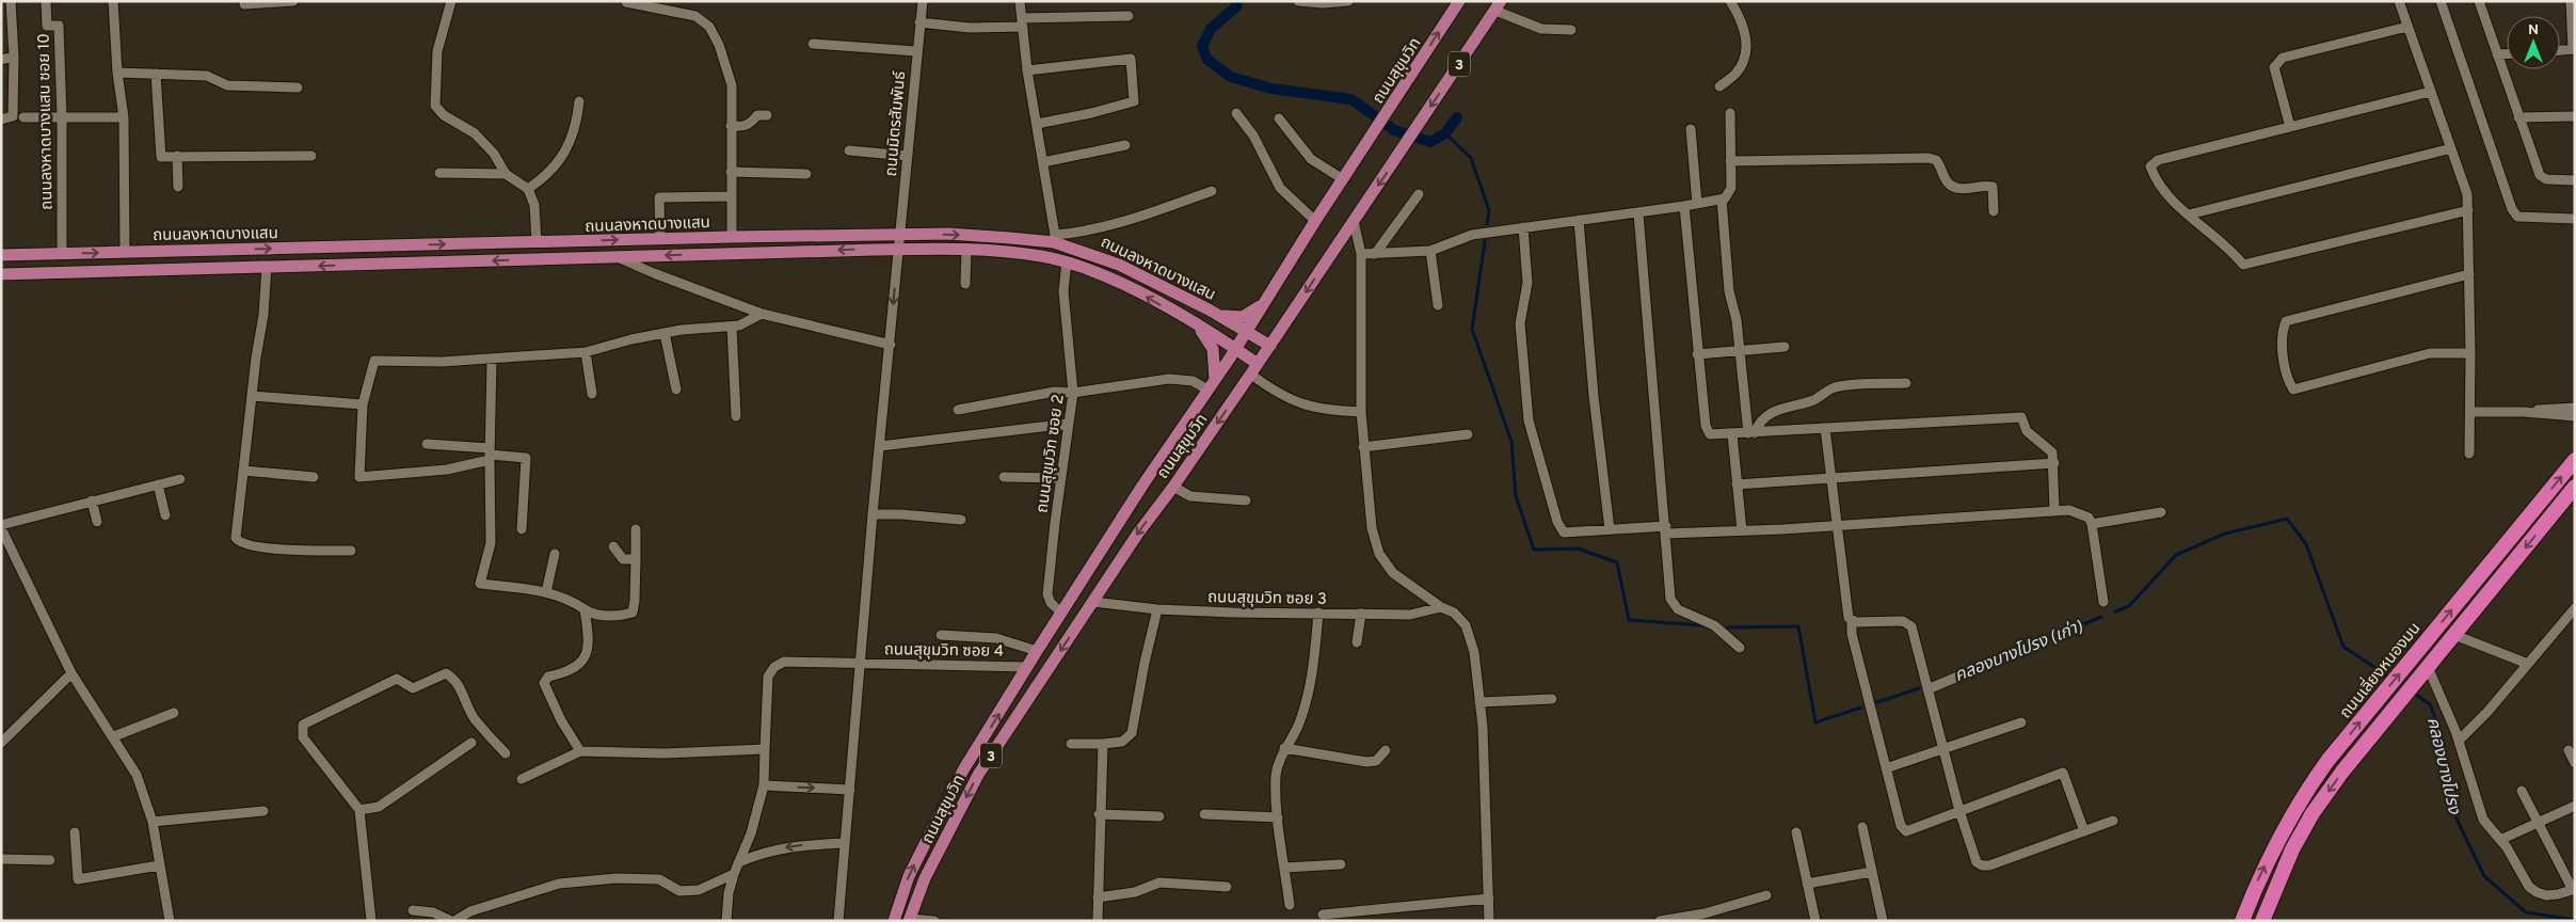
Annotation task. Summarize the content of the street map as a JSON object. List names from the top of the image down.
{
  "streets": {
    "highway": ["ถนนเลี่ยงหนองมน"],
    "main road": ["3", "ถนนสุขุมวิท", "ถนนลงหาดบางแสน"],
    "street": [
      "ถนนลงหาดบางแสน ซอย 10",
      "ถนนมิตรสัมพันธ์",
      "ถนนสุขุมวิท ซอย 2",
      "ถนนสุขุมวิท ซอย 3",
      "ถนนสุขุมวิท ซอย 4"
    ]
  },
  "crossings": [
    ["ถนนสุขุมวิท", "ถนนลงหาดบางแสน"],
    ["ถนนสุขุมวิท", "ถนนสุขุมวิท ซอย 2"],
    ["ถนนสุขุมวิท", "ถนนสุขุมวิท ซอย 3"],
    ["ถนนสุขุมวิท", "ถนนสุขุมวิท ซอย 4"],
    ["ถนนลงหาดบางแสน ซอย 10", "ถนนลงหาดบางแสน"],
    ["ถนนมิตรสัมพันธ์", "ถนนลงหาดบางแสน"],
    ["ถนนมิตรสัมพันธ์", "ถนนสุขุมวิท ซอย 4"],
    ["ถนนลงหาดบางแสน", "ถนนสุขุมวิท ซอย 2"]
  ],
  "water": ["คลองบางโปรง (เก่า)", "คลองบางโปรง"],
  "north": "top"
}
